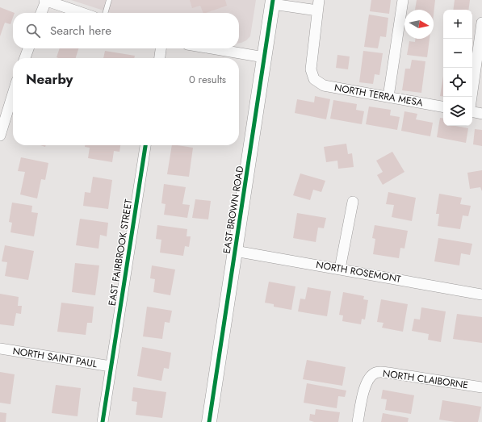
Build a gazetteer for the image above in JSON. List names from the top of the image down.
{
  "streets": {
    "main road": ["EAST BROWN ROAD"],
    "street": [
      "NORTH TERRA MESA",
      "EAST FAIRBROOK STREET",
      "NORTH ROSEMONT",
      "NORTH SAINT PAUL",
      "NORTH CLAIBORNE"
    ]
  },
  "crossings": [
    ["EAST BROWN ROAD", "NORTH ROSEMONT"],
    ["EAST FAIRBROOK STREET", "NORTH SAINT PAUL"]
  ],
  "north": "right",
  "page": {
    "map_buttons": ["+", "−"],
    "search": "Search here",
    "heading": ["Nearby", "0 results"]
  }
}
